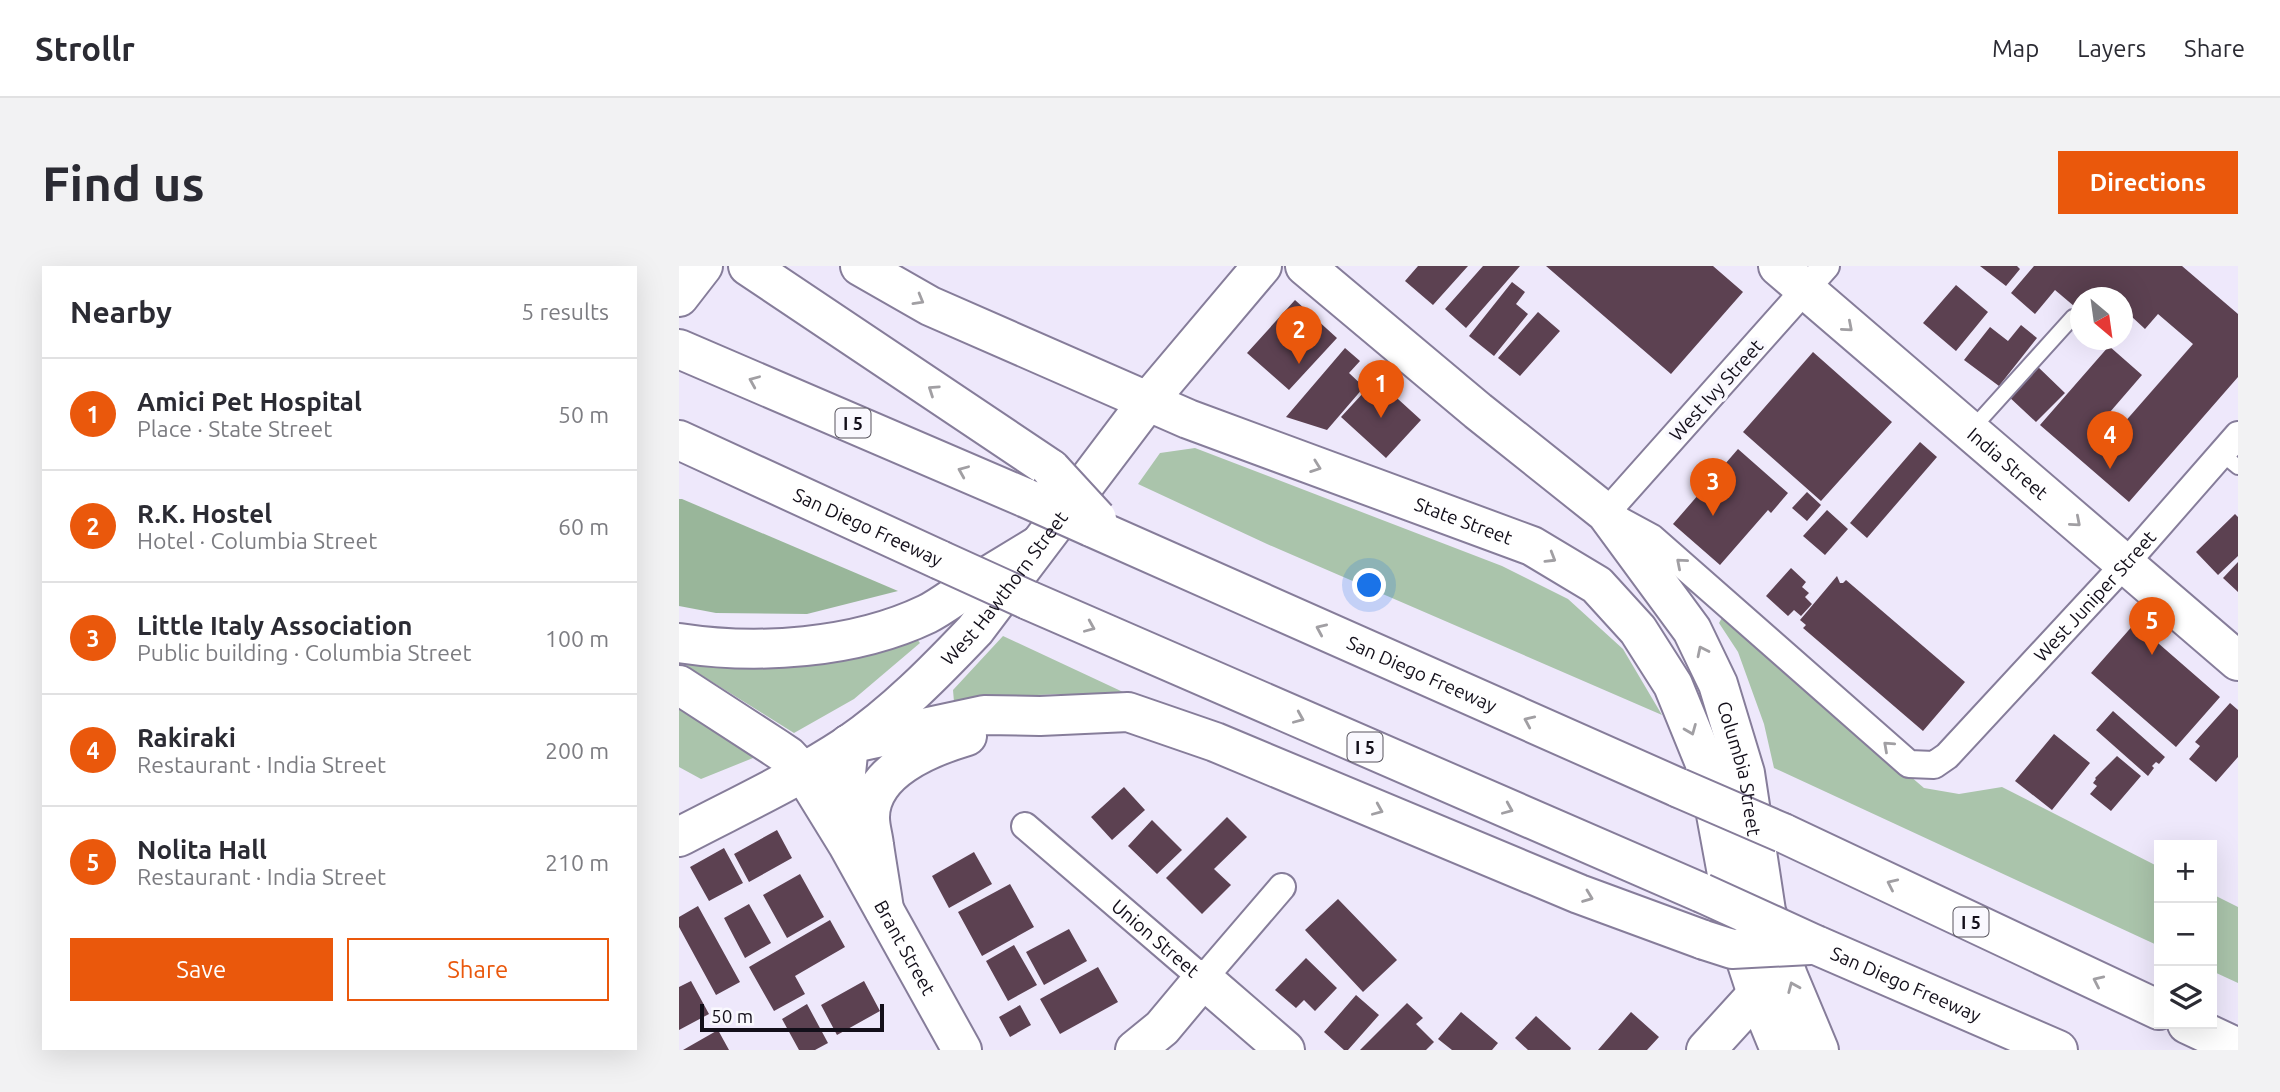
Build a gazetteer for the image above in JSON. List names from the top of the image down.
{
  "streets": {
    "main road": [
      "I 5",
      "India Street",
      "State Street",
      "San Diego Freeway",
      "West Hawthorn Street",
      "Columbia Street",
      "Union Street",
      "Brant Street"
    ],
    "street": ["West Ivy Street", "West Juniper Street"]
  },
  "crossings": [
    ["West Ivy Street", "India Street"],
    ["West Ivy Street", "Columbia Street"],
    ["India Street", "West Juniper Street"],
    ["State Street", "West Hawthorn Street"],
    ["West Hawthorn Street", "Brant Street"],
    ["West Juniper Street", "Columbia Street"]
  ],
  "one_way": ["India Street", "Columbia Street"],
  "scale_bar": "50 m",
  "north": "bottom right",
  "page": {
    "header": "Strollr",
    "nav": ["Map", "Layers", "Share"],
    "buttons": [
      "Directions",
      ["Save", "Share"]
    ],
    "title": "Find us",
    "heading": ["Nearby", "5 results"],
    "pins": [
      "2",
      "1",
      "4",
      "3",
      "5"
    ],
    "list": [
      {
        "mark": "1",
        "name": "Amici Pet Hospital",
        "note": "Place · State Street",
        "value": "50 m"
      },
      {
        "mark": "2",
        "name": "R.K. Hostel",
        "note": "Hotel · Columbia Street",
        "value": "60 m"
      },
      {
        "mark": "3",
        "name": "Little Italy Association",
        "note": "Public building · Columbia Street",
        "value": "100 m"
      },
      {
        "mark": "4",
        "name": "Rakiraki",
        "note": "Restaurant · India Street",
        "value": "200 m"
      },
      {
        "mark": "5",
        "name": "Nolita Hall",
        "note": "Restaurant · India Street",
        "value": "210 m"
      }
    ],
    "map_buttons": ["+", "−"],
    "scale": "50 m"
  }
}
